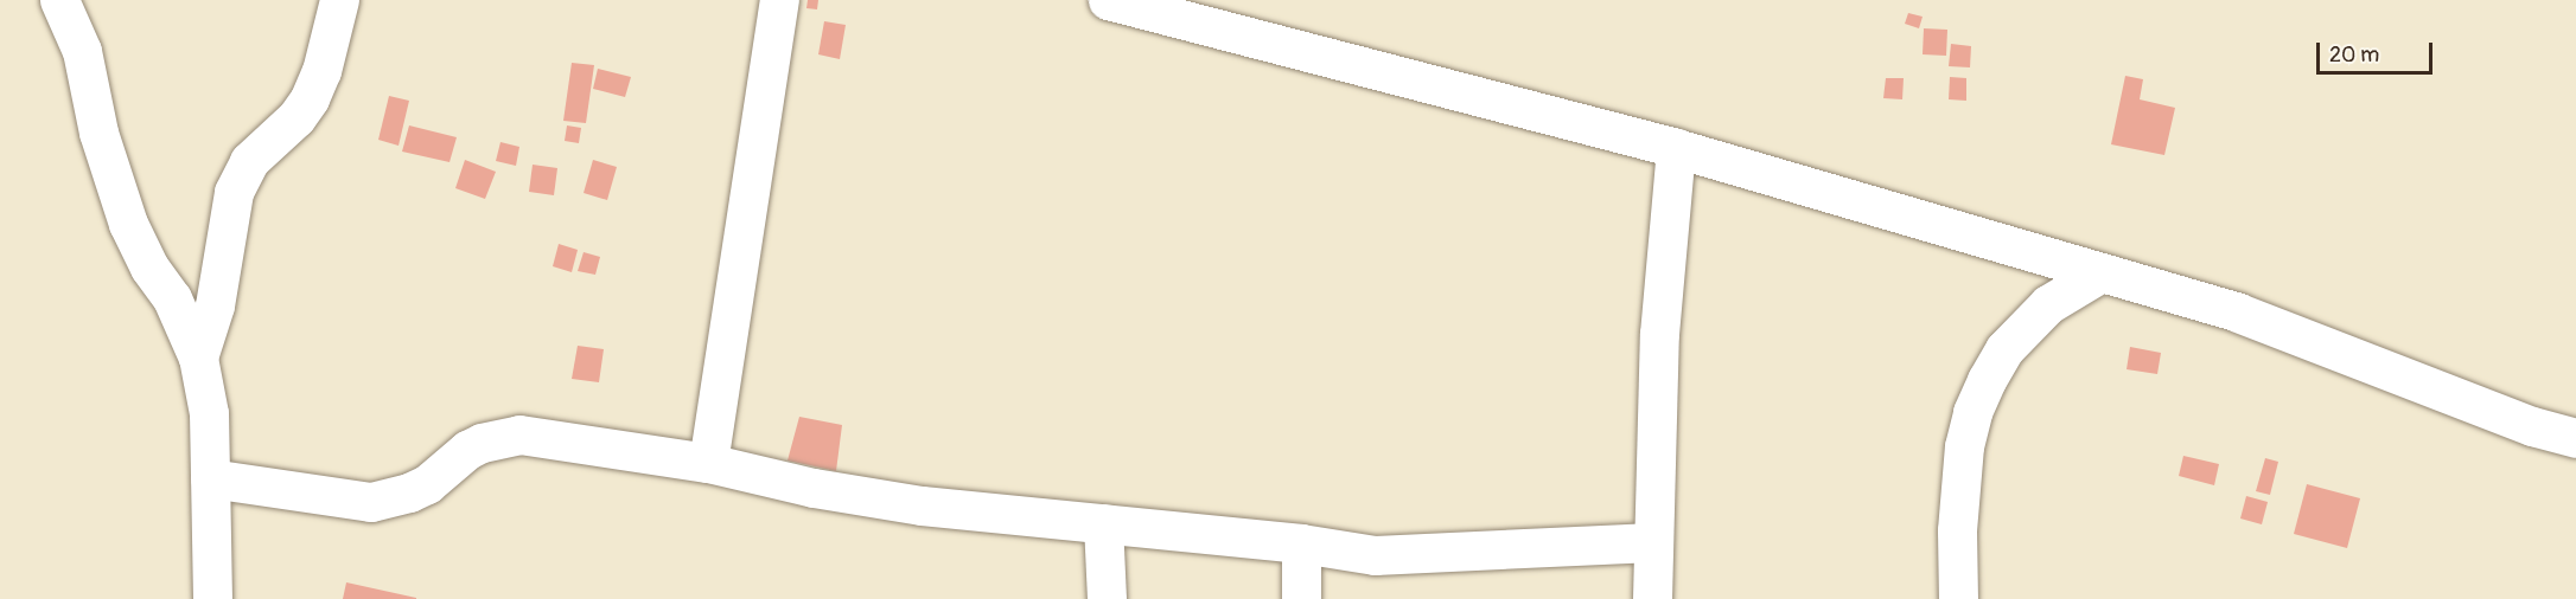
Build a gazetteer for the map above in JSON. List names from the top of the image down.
{
  "scale_bar": "20 m"
}
